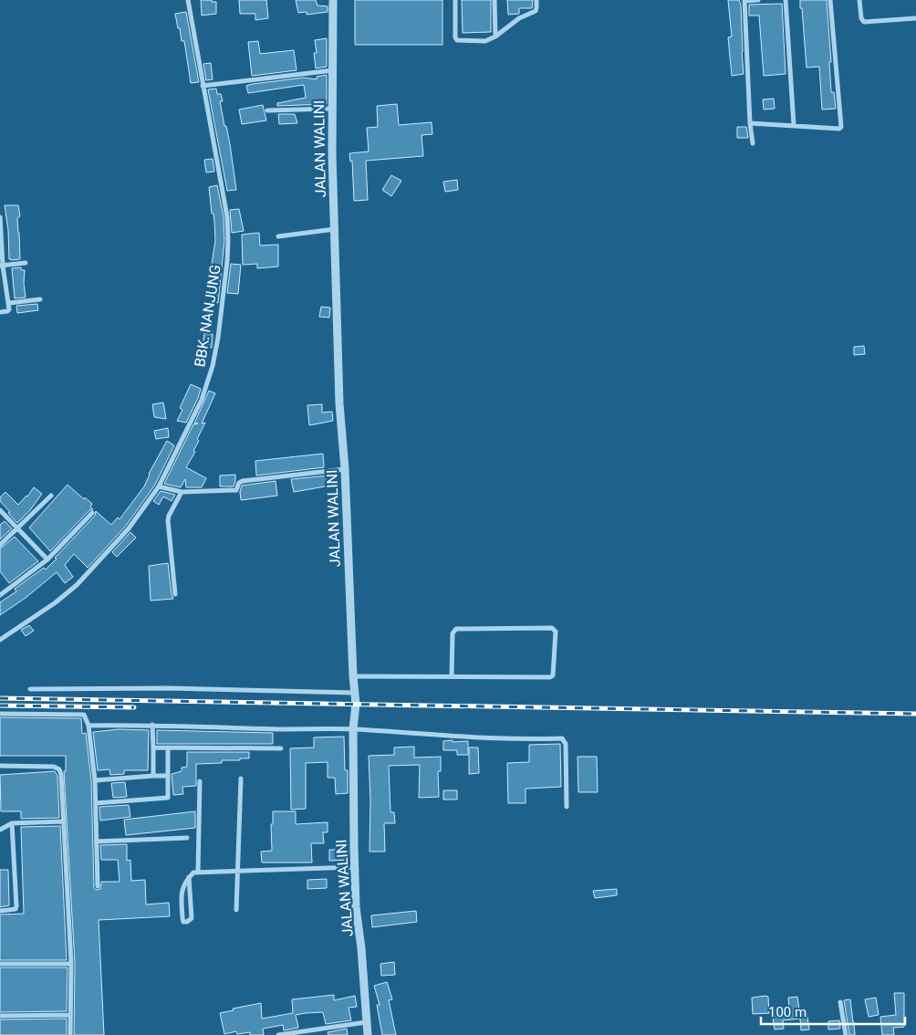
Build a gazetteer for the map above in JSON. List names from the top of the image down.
{
  "streets": {
    "street": ["JALAN WALINI", "BBK. NANJUNG"]
  },
  "scale_bar": "100 m"
}
